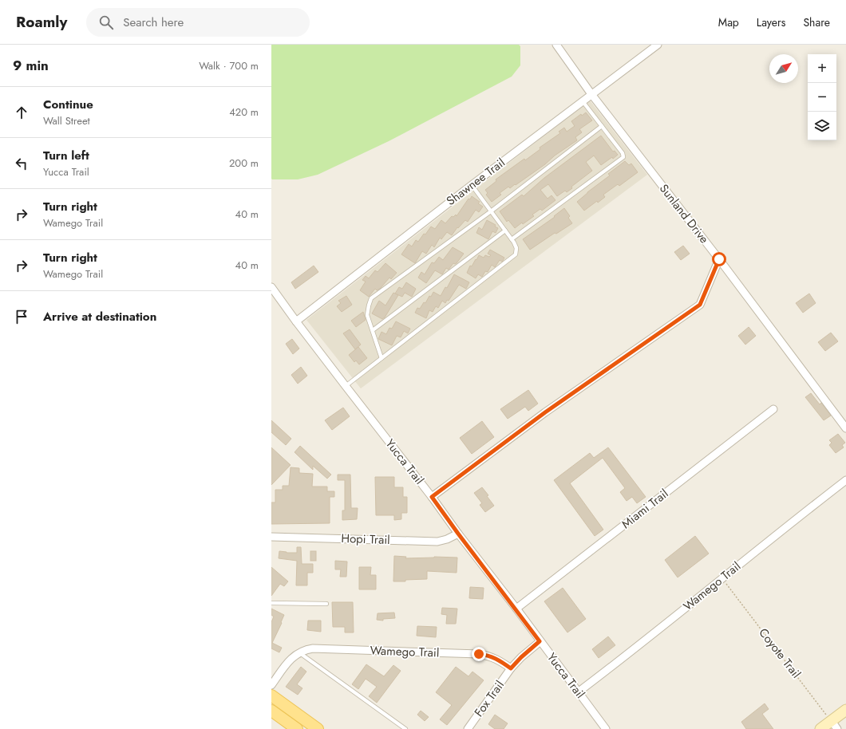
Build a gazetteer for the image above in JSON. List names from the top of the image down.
{
  "streets": {
    "street": [
      "Shawnee Trail",
      "Sunland Drive",
      "Yucca Trail",
      "Miami Trail",
      "Hopi Trail",
      "Wamego Trail",
      "Fox Trail"
    ],
    "path": ["Coyote Trail"]
  },
  "crossings": [
    ["Shawnee Trail", "Sunland Drive"],
    ["Shawnee Trail", "Yucca Trail"],
    ["Yucca Trail", "Miami Trail"],
    ["Yucca Trail", "Hopi Trail"],
    ["Yucca Trail", "Wamego Trail"],
    ["Wamego Trail", "Coyote Trail"],
    ["Wamego Trail", "Fox Trail"]
  ],
  "north": "top right",
  "page": {
    "header": "Roamly",
    "search": "Search here",
    "nav": ["Map", "Layers", "Share"],
    "heading": ["9 min", "Walk · 700 m"],
    "map_buttons": ["+", "−"],
    "list": [
      ["Continue", "Wall Street", "420 m"],
      ["Turn left", "Yucca Trail", "200 m"],
      ["Turn right", "Wamego Trail", "40 m"],
      ["Turn right", "Wamego Trail", "40 m"],
      "Arrive at destination"
    ]
  }
}
